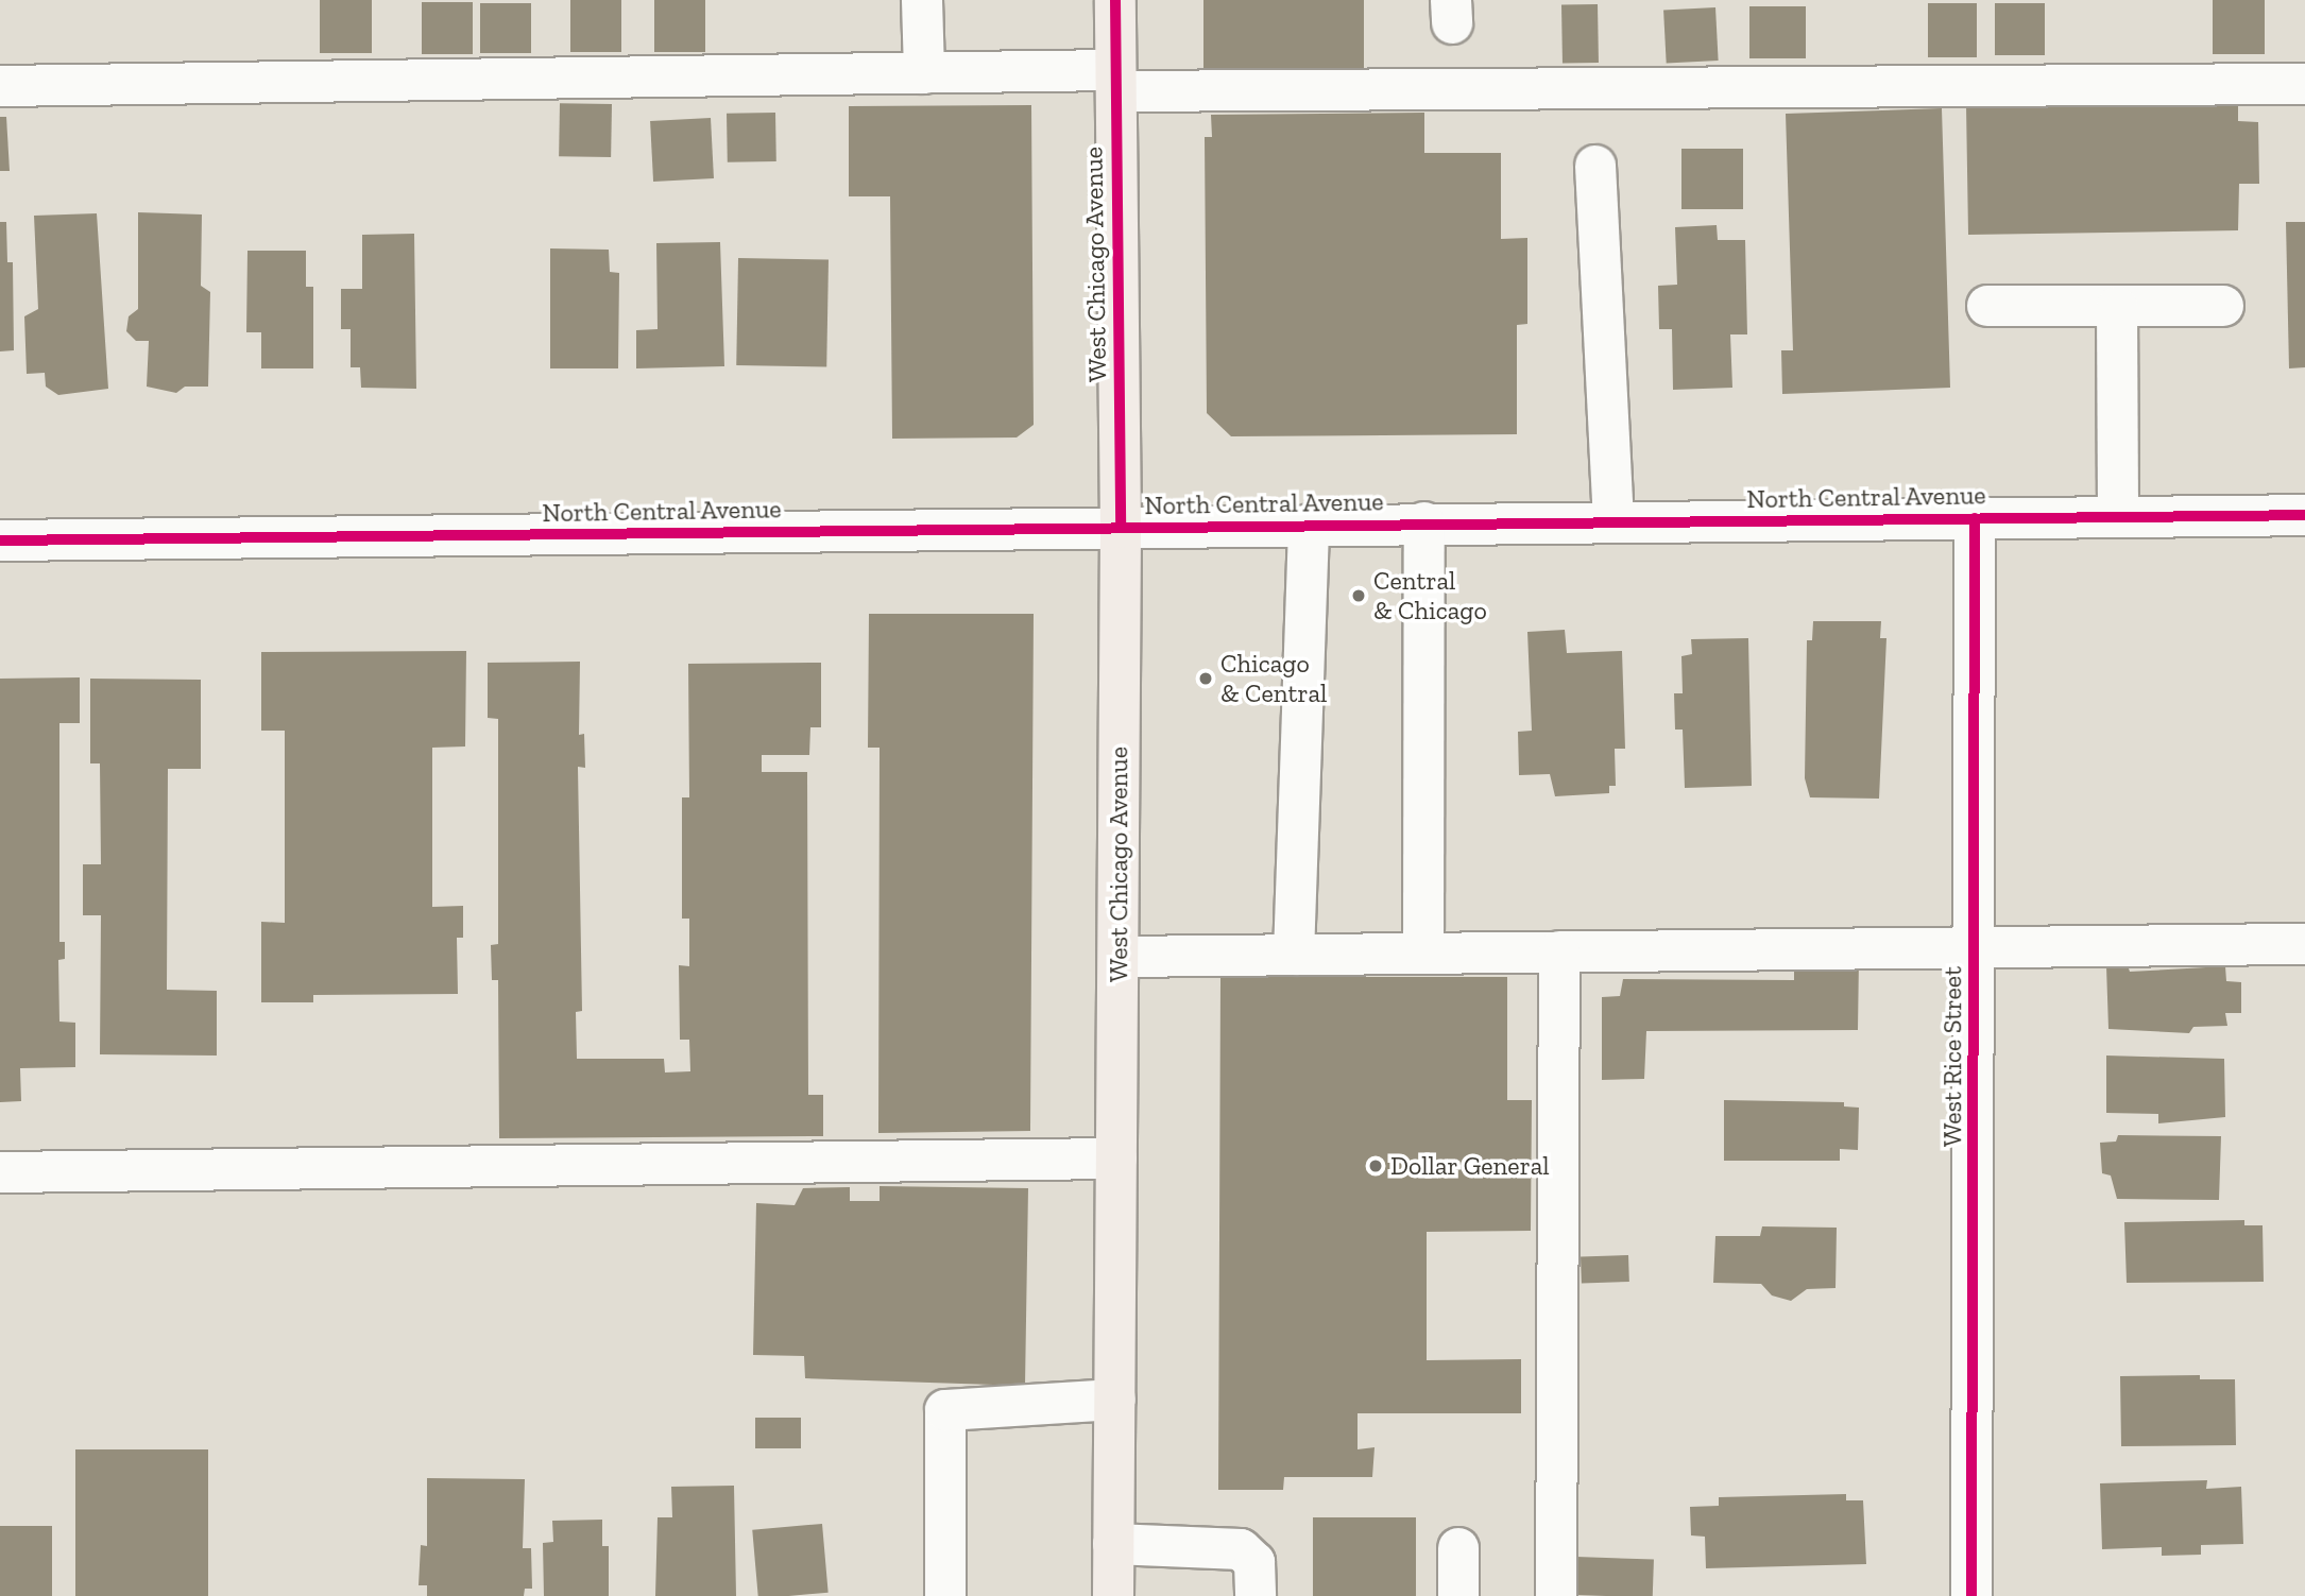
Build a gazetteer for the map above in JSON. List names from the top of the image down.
{
  "streets": {
    "main road": ["West Chicago Avenue"],
    "street": ["North Central Avenue", "West Rice Street"]
  },
  "crossings": [
    ["West Chicago Avenue", "North Central Avenue"],
    ["North Central Avenue", "West Rice Street"]
  ],
  "places": ["Central & Chicago", "Chicago & Central", "Dollar General"]
}
